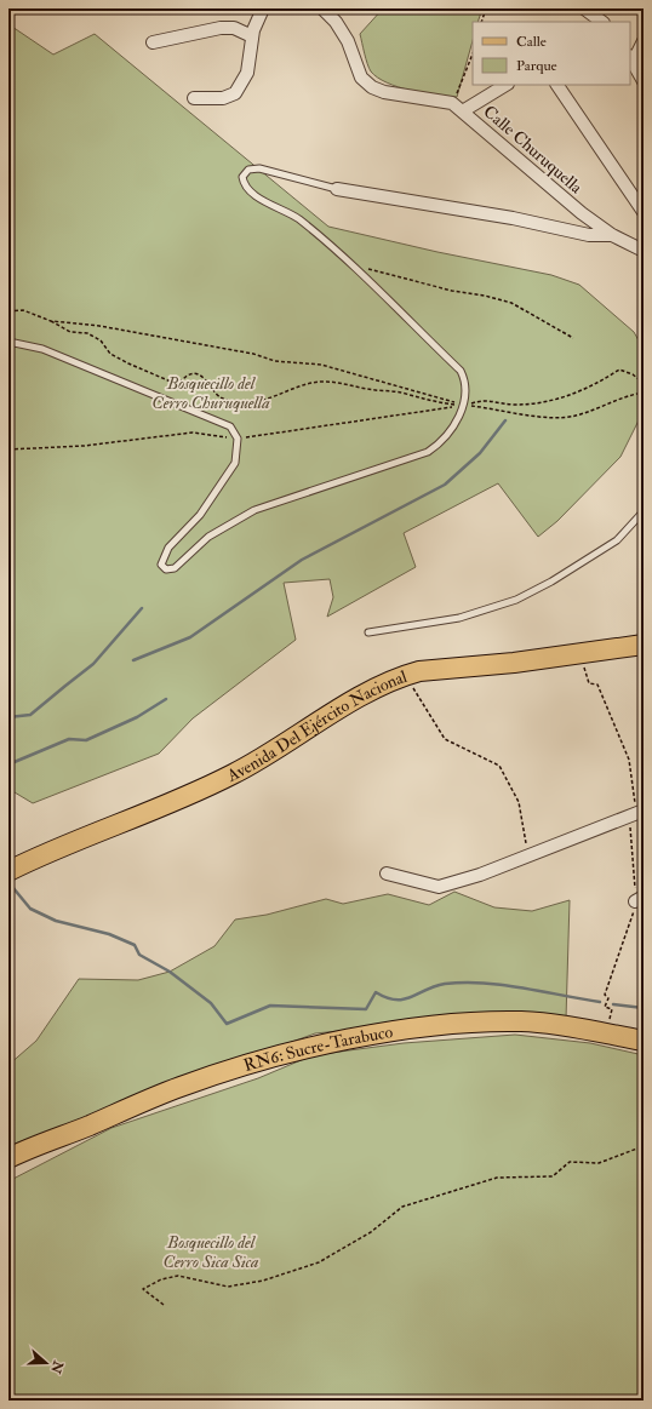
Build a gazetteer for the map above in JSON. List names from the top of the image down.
{
  "streets": {
    "main road": ["Avenida Del Ejército Nacional", "RN6: Sucre-Tarabuco"],
    "street": ["Calle Churuquella"]
  },
  "parks": ["Bosquecillo del Cerro Churuquella", "Bosquecillo del Cerro Sica Sica"],
  "legend": ["Calle", "Parque"],
  "north": "right"
}
